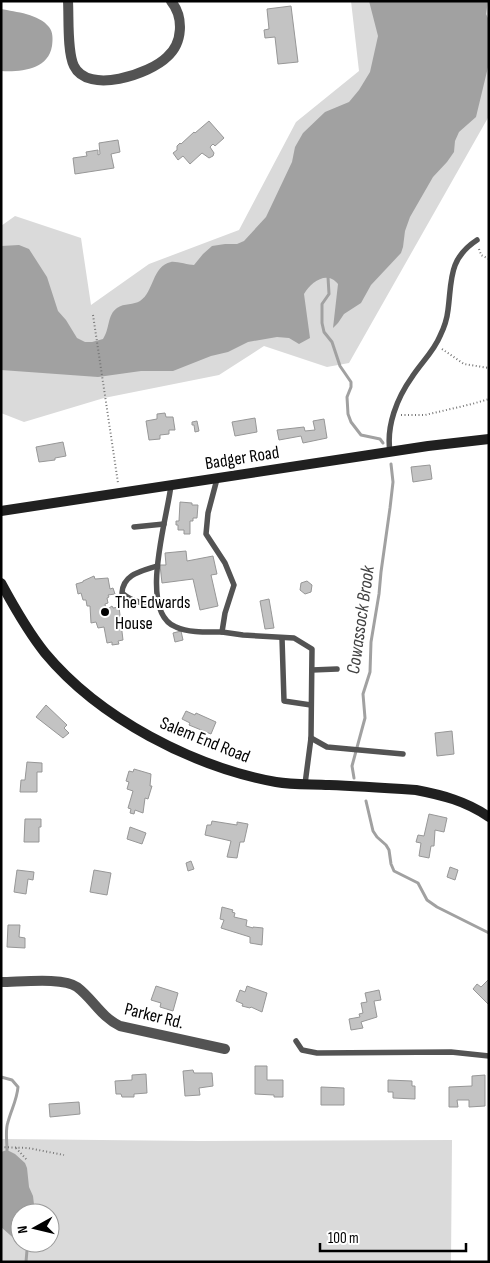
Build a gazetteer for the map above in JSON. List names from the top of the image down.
{
  "streets": {
    "street": ["Badger Road", "Salem End Road", "Parker Rd."]
  },
  "water": ["Cowassock Brook"],
  "places": ["The Edwards House"],
  "scale_bar": "100 m",
  "north": "left"
}
